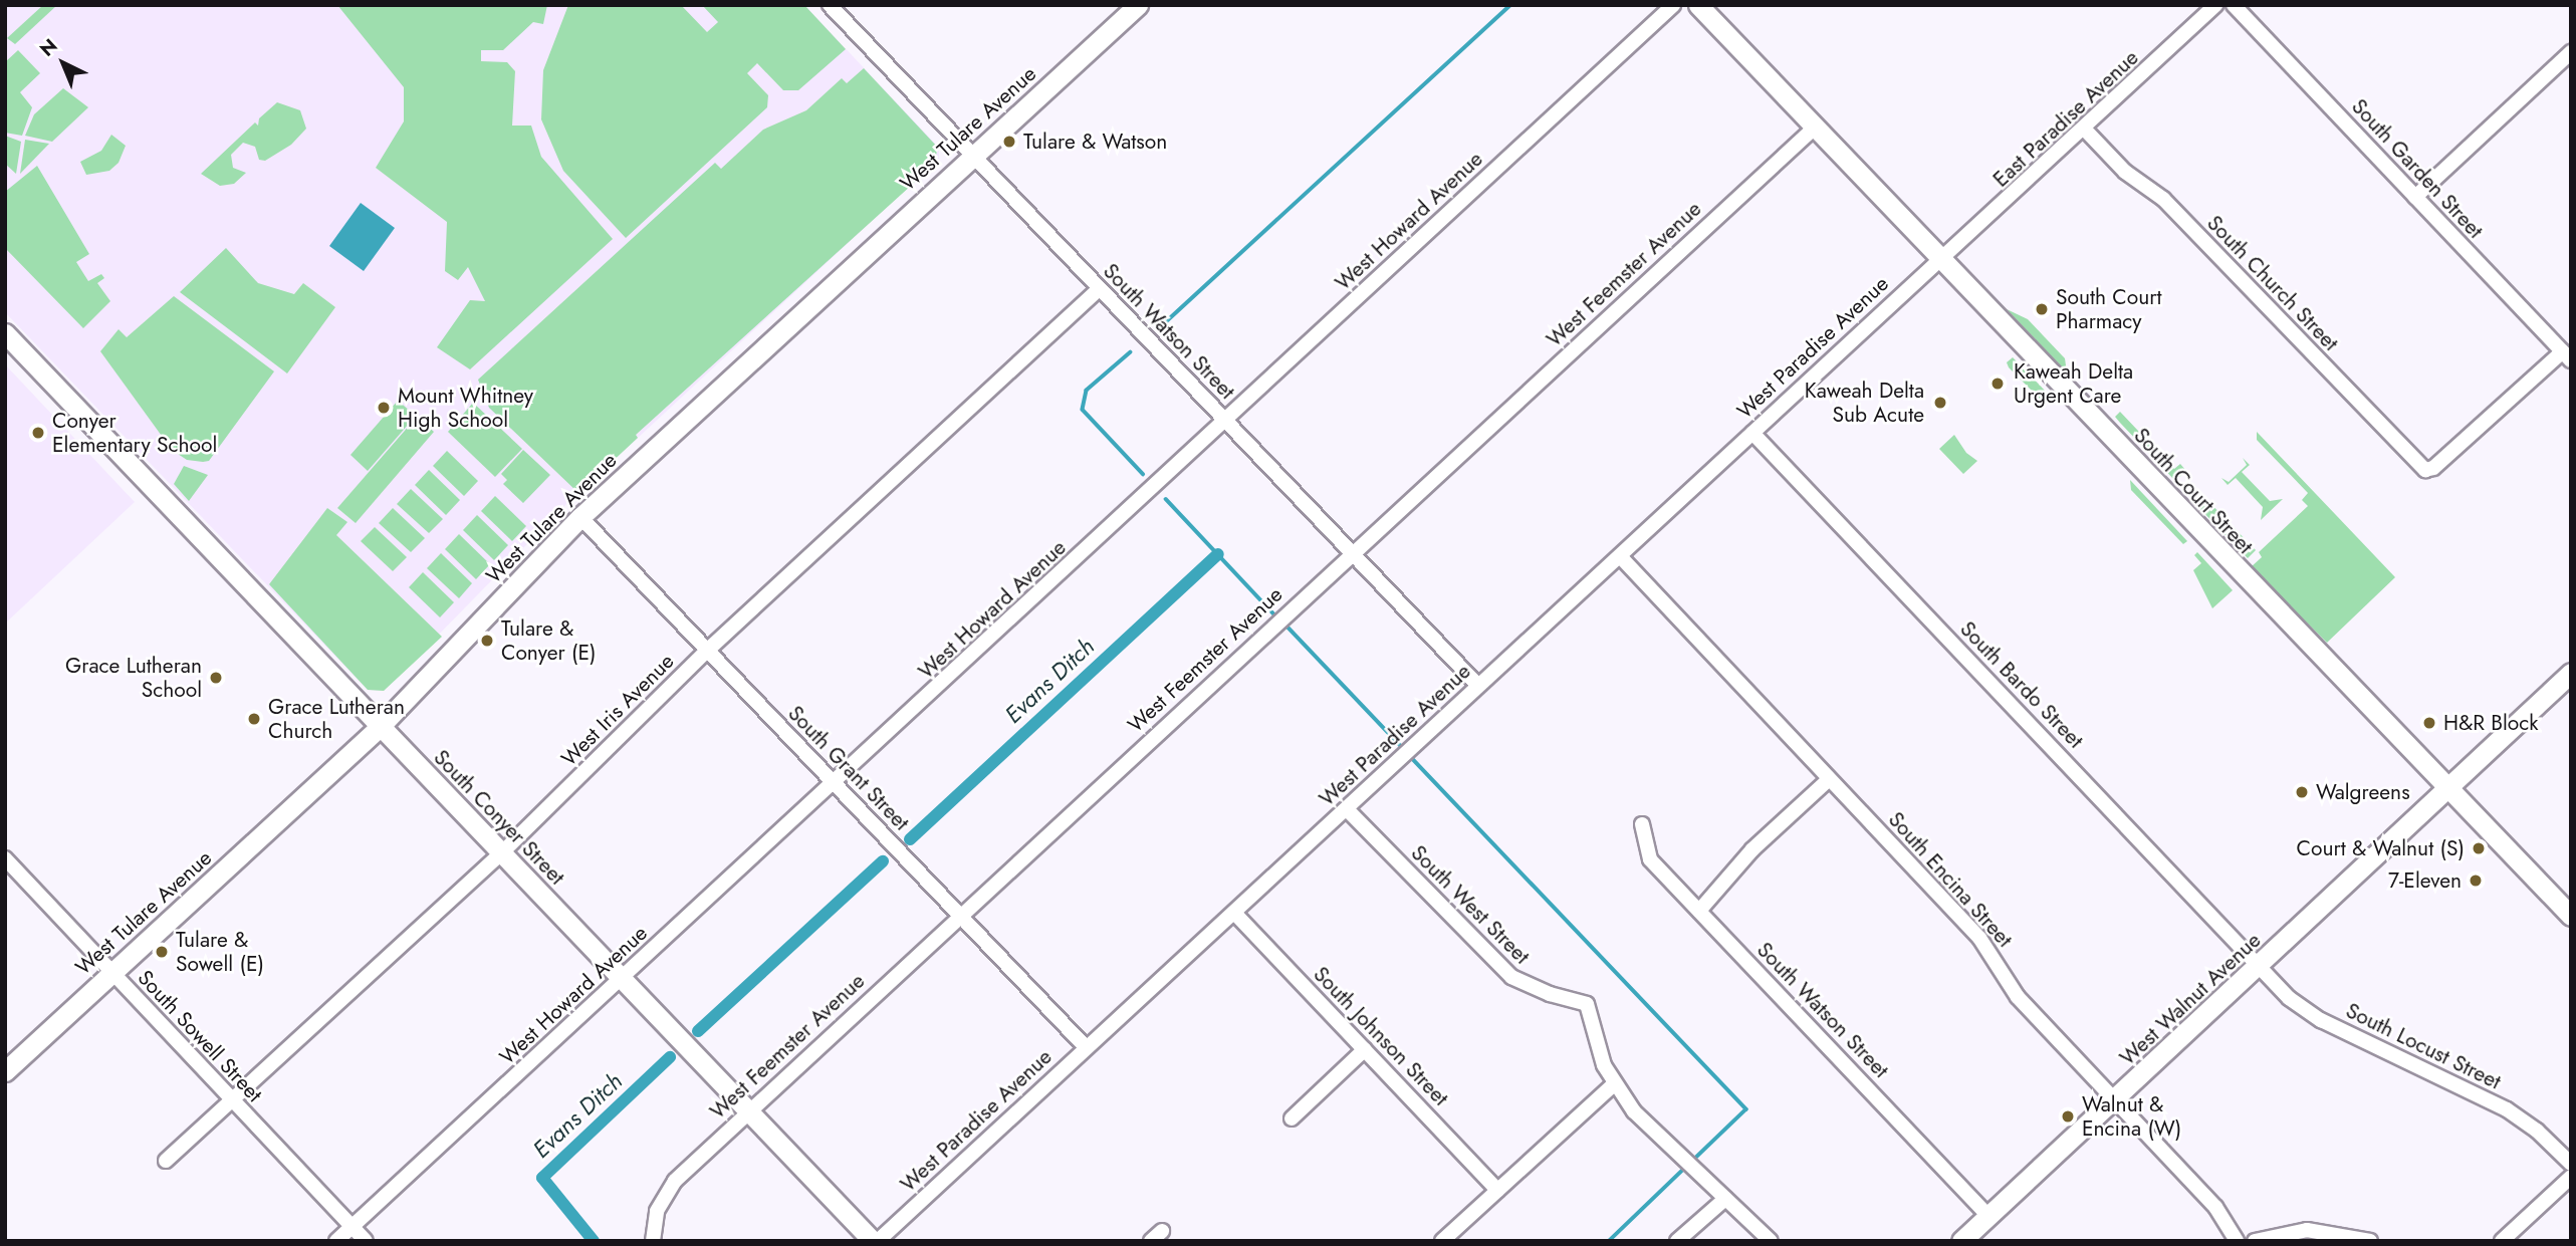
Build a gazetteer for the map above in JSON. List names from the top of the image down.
{
  "streets": {
    "street": [
      "East Paradise Avenue",
      "West Tulare Avenue",
      "South Garden Street",
      "West Howard Avenue",
      "West Feemster Avenue",
      "South Church Street",
      "South Watson Street",
      "West Paradise Avenue",
      "South Court Street",
      "South Bardo Street",
      "West Iris Avenue",
      "South Grant Street",
      "South Conyer Street",
      "South Encina Street",
      "South West Street",
      "West Walnut Avenue",
      "South Sowell Street",
      "South Johnson Street",
      "South Locust Street"
    ]
  },
  "crossings": [
    ["East Paradise Avenue", "South Church Street"],
    ["East Paradise Avenue", "West Paradise Avenue"],
    ["East Paradise Avenue", "South Court Street"],
    ["West Tulare Avenue", "South Watson Street"],
    ["West Tulare Avenue", "South Grant Street"],
    ["West Tulare Avenue", "South Conyer Street"],
    ["West Tulare Avenue", "South Sowell Street"],
    ["South Garden Street", "South Church Street"],
    ["West Howard Avenue", "South Watson Street"],
    ["West Howard Avenue", "South Grant Street"],
    ["West Howard Avenue", "South Conyer Street"],
    ["West Howard Avenue", "South Sowell Street"],
    ["West Feemster Avenue", "South Watson Street"],
    ["West Feemster Avenue", "South Court Street"],
    ["West Feemster Avenue", "South Grant Street"],
    ["West Feemster Avenue", "South Conyer Street"],
    ["South Watson Street", "West Paradise Avenue"],
    ["South Watson Street", "West Iris Avenue"],
    ["South Watson Street", "West Walnut Avenue"],
    ["West Paradise Avenue", "South Court Street"],
    ["West Paradise Avenue", "South Bardo Street"],
    ["West Paradise Avenue", "South Grant Street"],
    ["West Paradise Avenue", "South Conyer Street"],
    ["West Paradise Avenue", "South Encina Street"],
    ["West Paradise Avenue", "South West Street"],
    ["West Paradise Avenue", "South Johnson Street"],
    ["South Court Street", "West Walnut Avenue"],
    ["South Bardo Street", "West Walnut Avenue"],
    ["South Bardo Street", "South Locust Street"],
    ["West Iris Avenue", "South Grant Street"],
    ["West Iris Avenue", "South Conyer Street"],
    ["West Iris Avenue", "South Sowell Street"],
    ["South Encina Street", "West Walnut Avenue"],
    ["West Walnut Avenue", "South Locust Street"]
  ],
  "water": ["Evans Ditch"],
  "places": [
    "Tulare & Watson",
    "South Court Pharmacy",
    "Kaweah Delta Urgent Care",
    "Kaweah Delta Sub Acute",
    "Mount Whitney High School",
    "Conyer Elementary School",
    "Tulare & Conyer (E)",
    "Grace Lutheran School",
    "Grace Lutheran Church",
    "H&R Block",
    "Walgreens",
    "Court & Walnut (S)",
    "7-Eleven",
    "Tulare & Sowell (E)",
    "Walnut & Encina (W)"
  ],
  "north": "top left"
}
